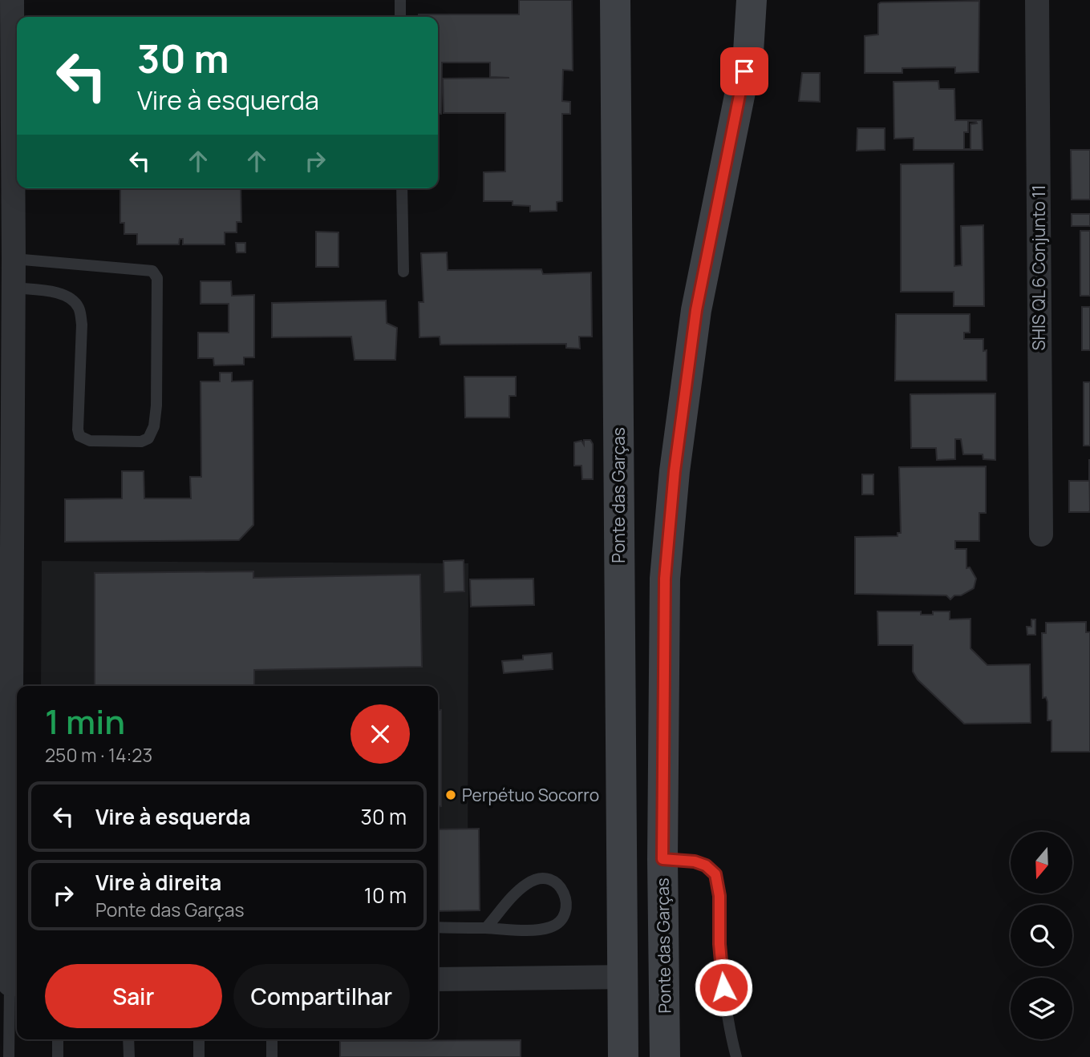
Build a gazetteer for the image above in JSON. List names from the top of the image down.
{
  "streets": {
    "main road": ["Ponte das Garças"],
    "street": ["SHIS QL 6 Conjunto 11"]
  },
  "places": ["Perpétuo Socorro"],
  "north": "bottom",
  "page": {
    "turn": ["30 m", "Vire à esquerda"],
    "heading": ["1 min", "250 m · 14:23"],
    "list": [
      {
        "name": "Vire à esquerda",
        "value": "30 m"
      },
      {
        "name": "Vire à direita",
        "note": "Ponte das Garças",
        "value": "10 m"
      }
    ],
    "buttons": ["Sair", "Compartilhar"]
  }
}
